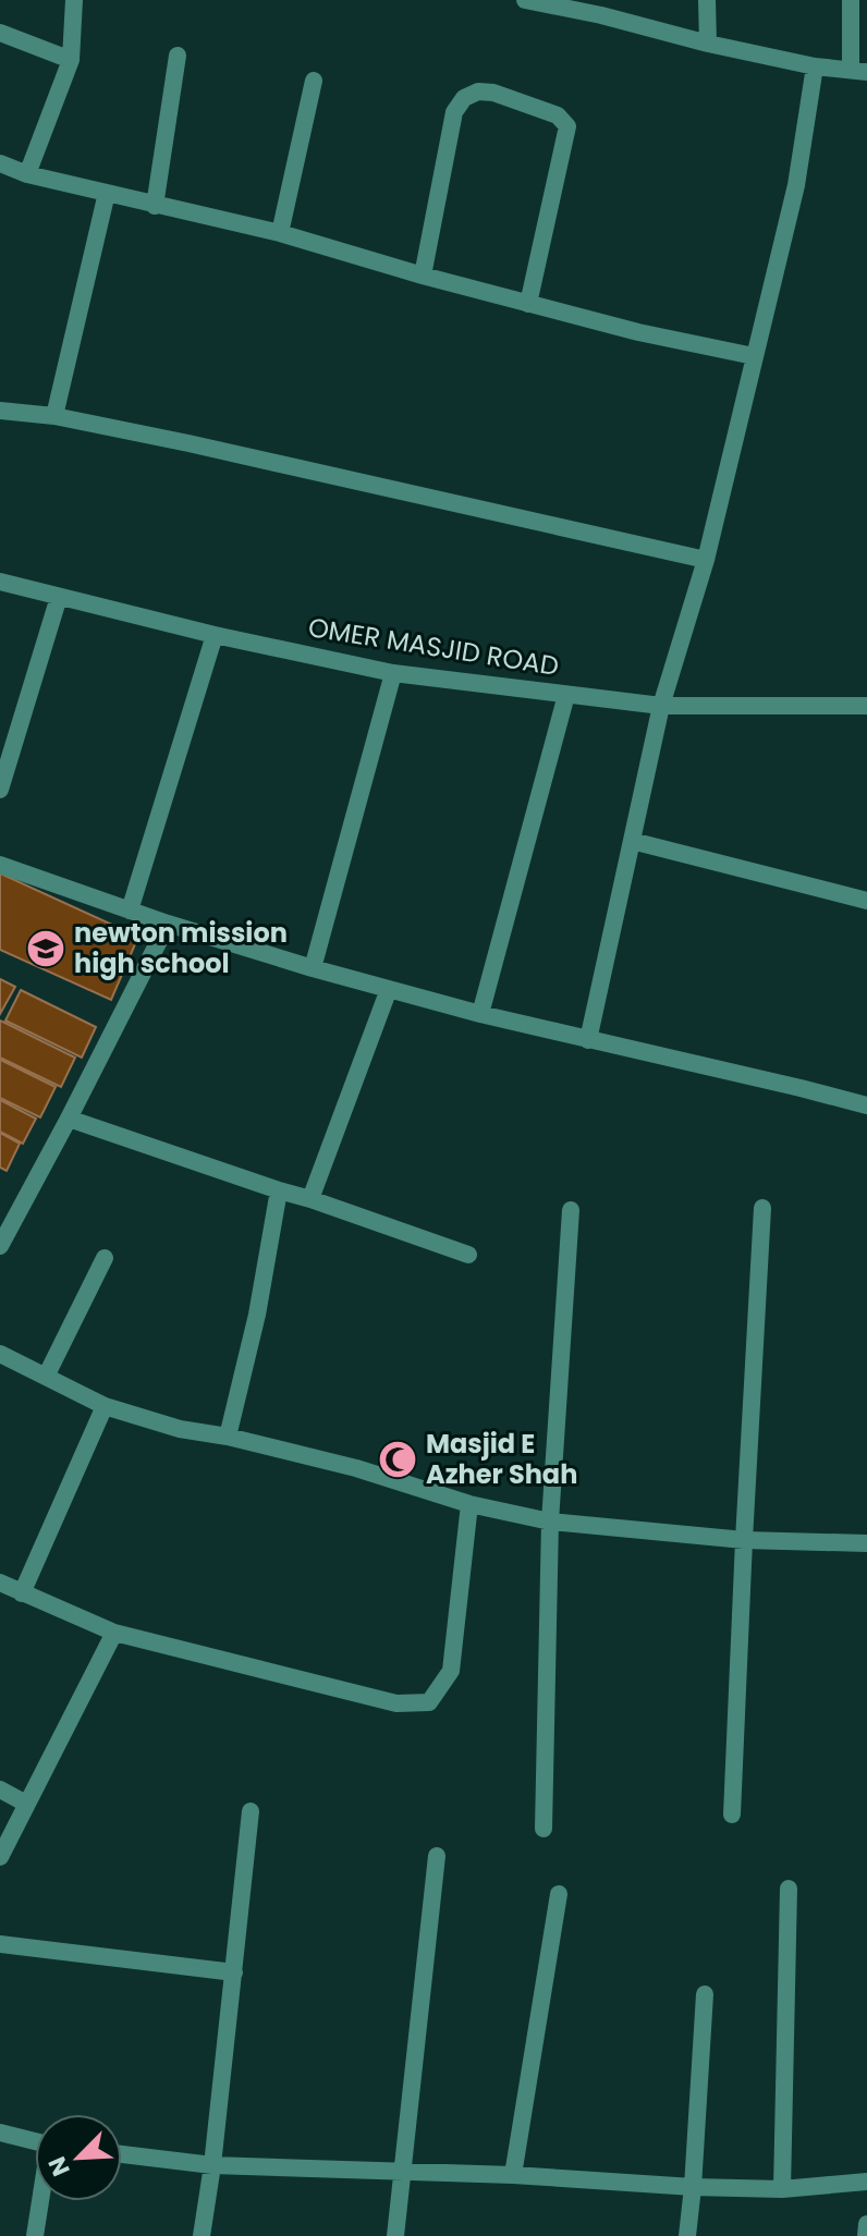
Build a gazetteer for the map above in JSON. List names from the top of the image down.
{
  "streets": {
    "street": ["OMER MASJID ROAD"]
  },
  "places": {
    "school or university": ["newton mission high school"],
    "mosque": ["Masjid E Azher Shah"]
  },
  "north": "bottom left"
}
